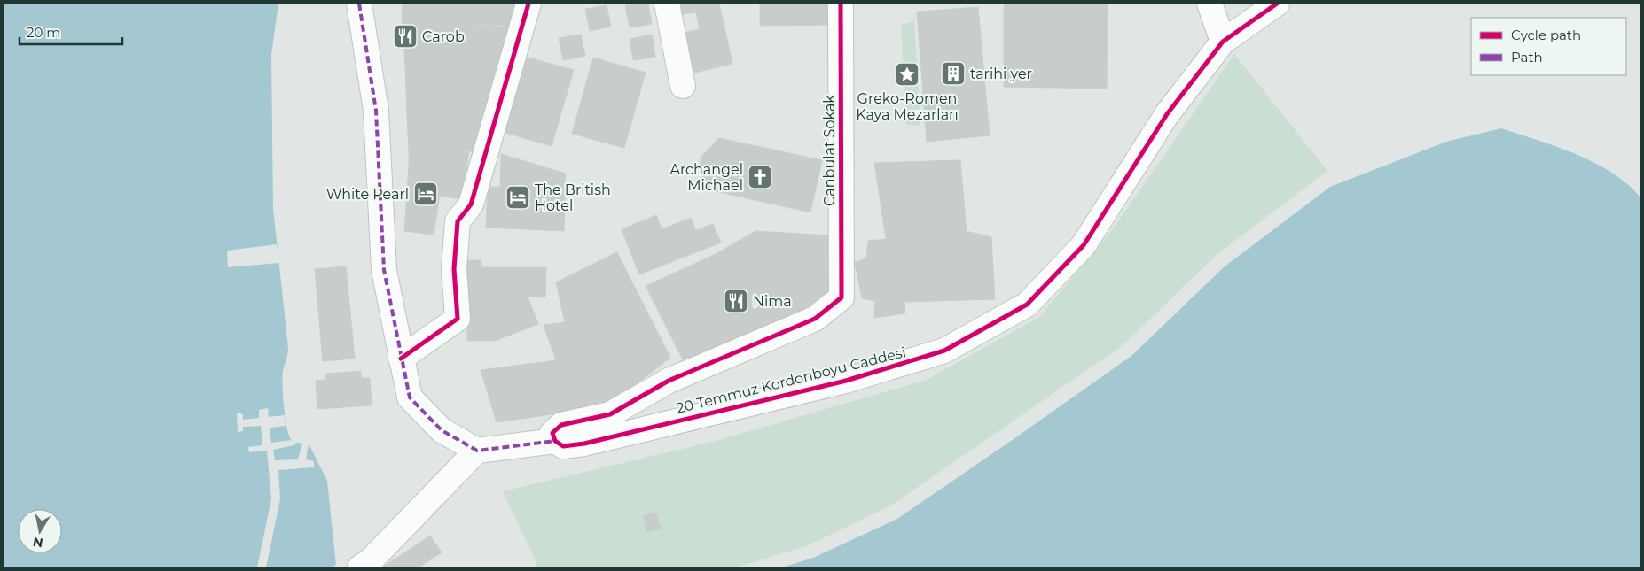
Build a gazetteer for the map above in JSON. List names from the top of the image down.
{
  "streets": {
    "street": ["Canbulat Sokak", "20 Temmuz Kordonboyu Caddesi"]
  },
  "crossings": [
    ["Canbulat Sokak", "20 Temmuz Kordonboyu Caddesi"]
  ],
  "places": {
    "restaurant": ["Carob", "Nima"],
    "building": ["tarihi yer"],
    "place": ["Greko-Romen Kaya Mezarları"],
    "church": ["Archangel Michael"],
    "hotel": ["White Pearl", "The British Hotel"]
  },
  "legend": ["Cycle path", "Path"],
  "scale_bar": "20 m",
  "north": "bottom"
}
